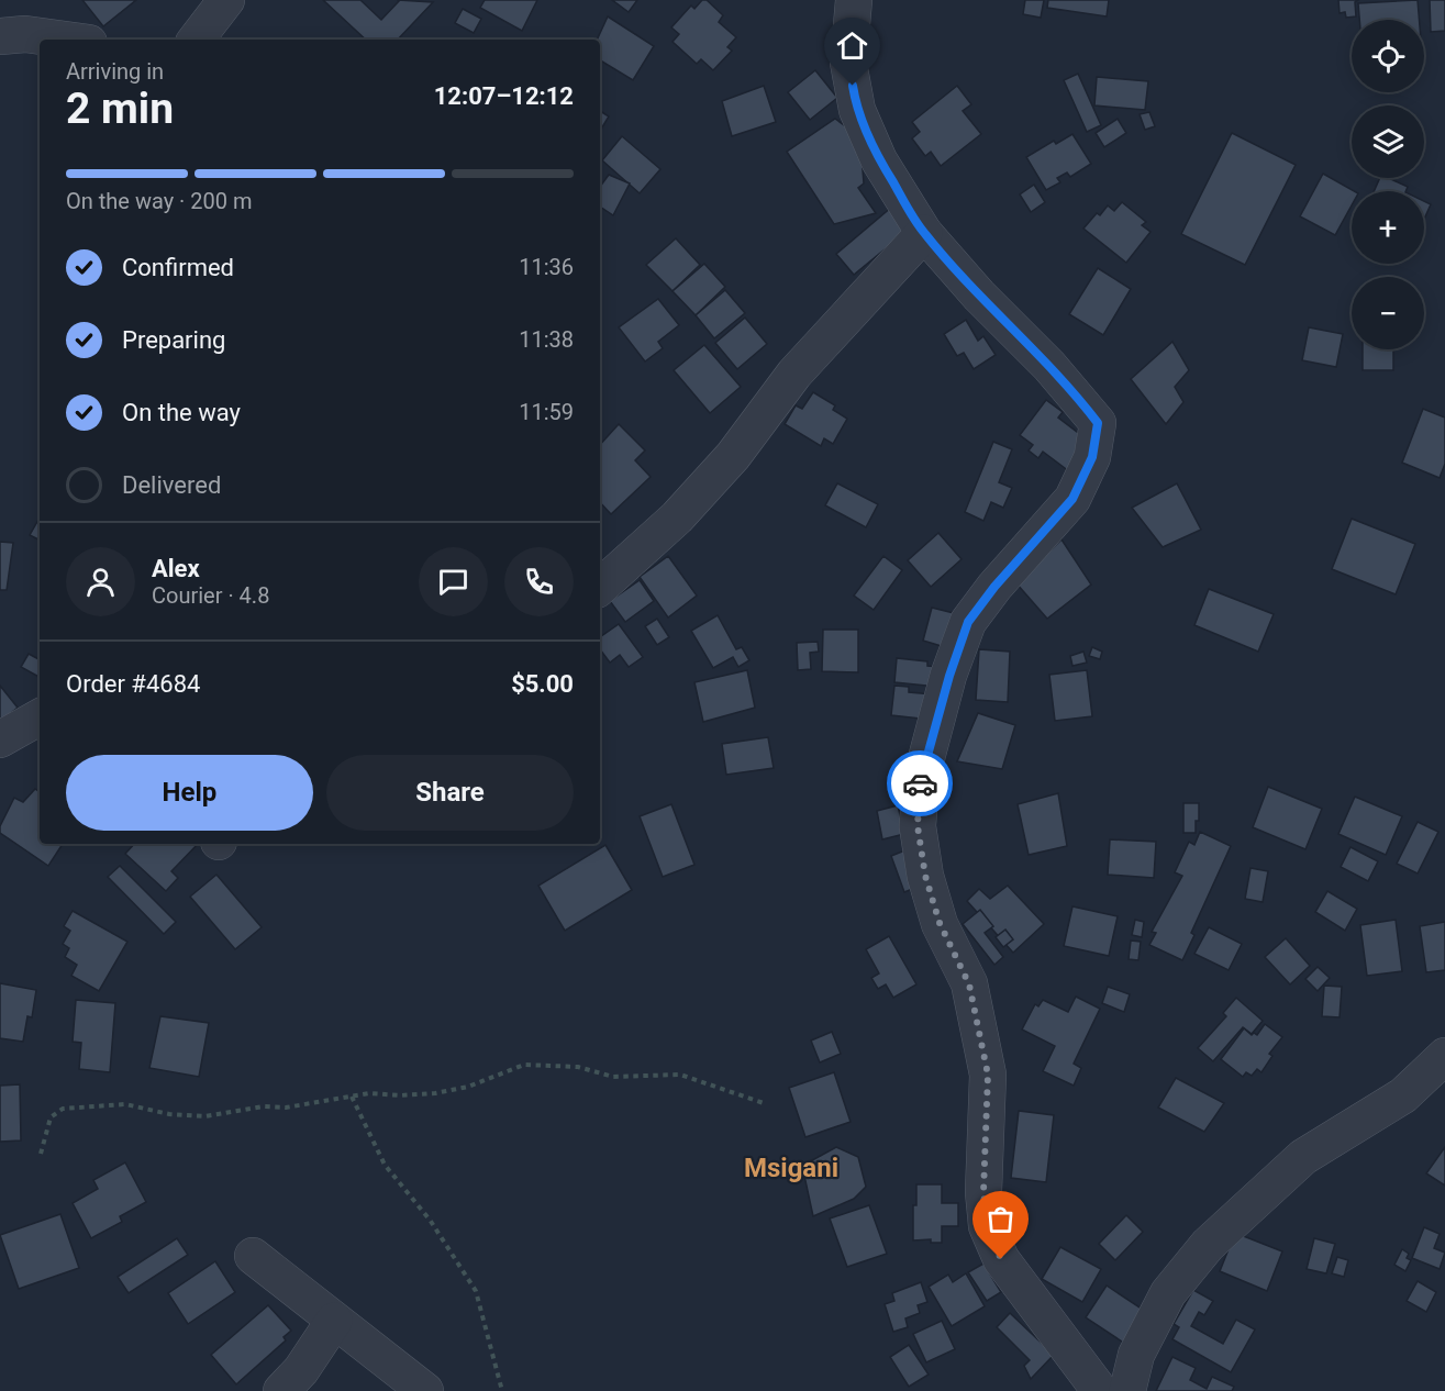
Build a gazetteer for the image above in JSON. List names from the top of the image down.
{
  "districts": ["Msigani"],
  "page": {
    "map_buttons": ["+", "−"],
    "heading": ["2 min", "Arriving in", "12:07–12:12"],
    "panel": [
      "Alex",
      "Courier · 4.8",
      "Order #4684",
      "$5.00"
    ],
    "bar": "On the way · 200 m",
    "list": [
      ["Confirmed", "11:36"],
      ["Preparing", "11:38"],
      ["On the way", "11:59"],
      "Delivered"
    ],
    "buttons": ["Help", "Share"]
  }
}
